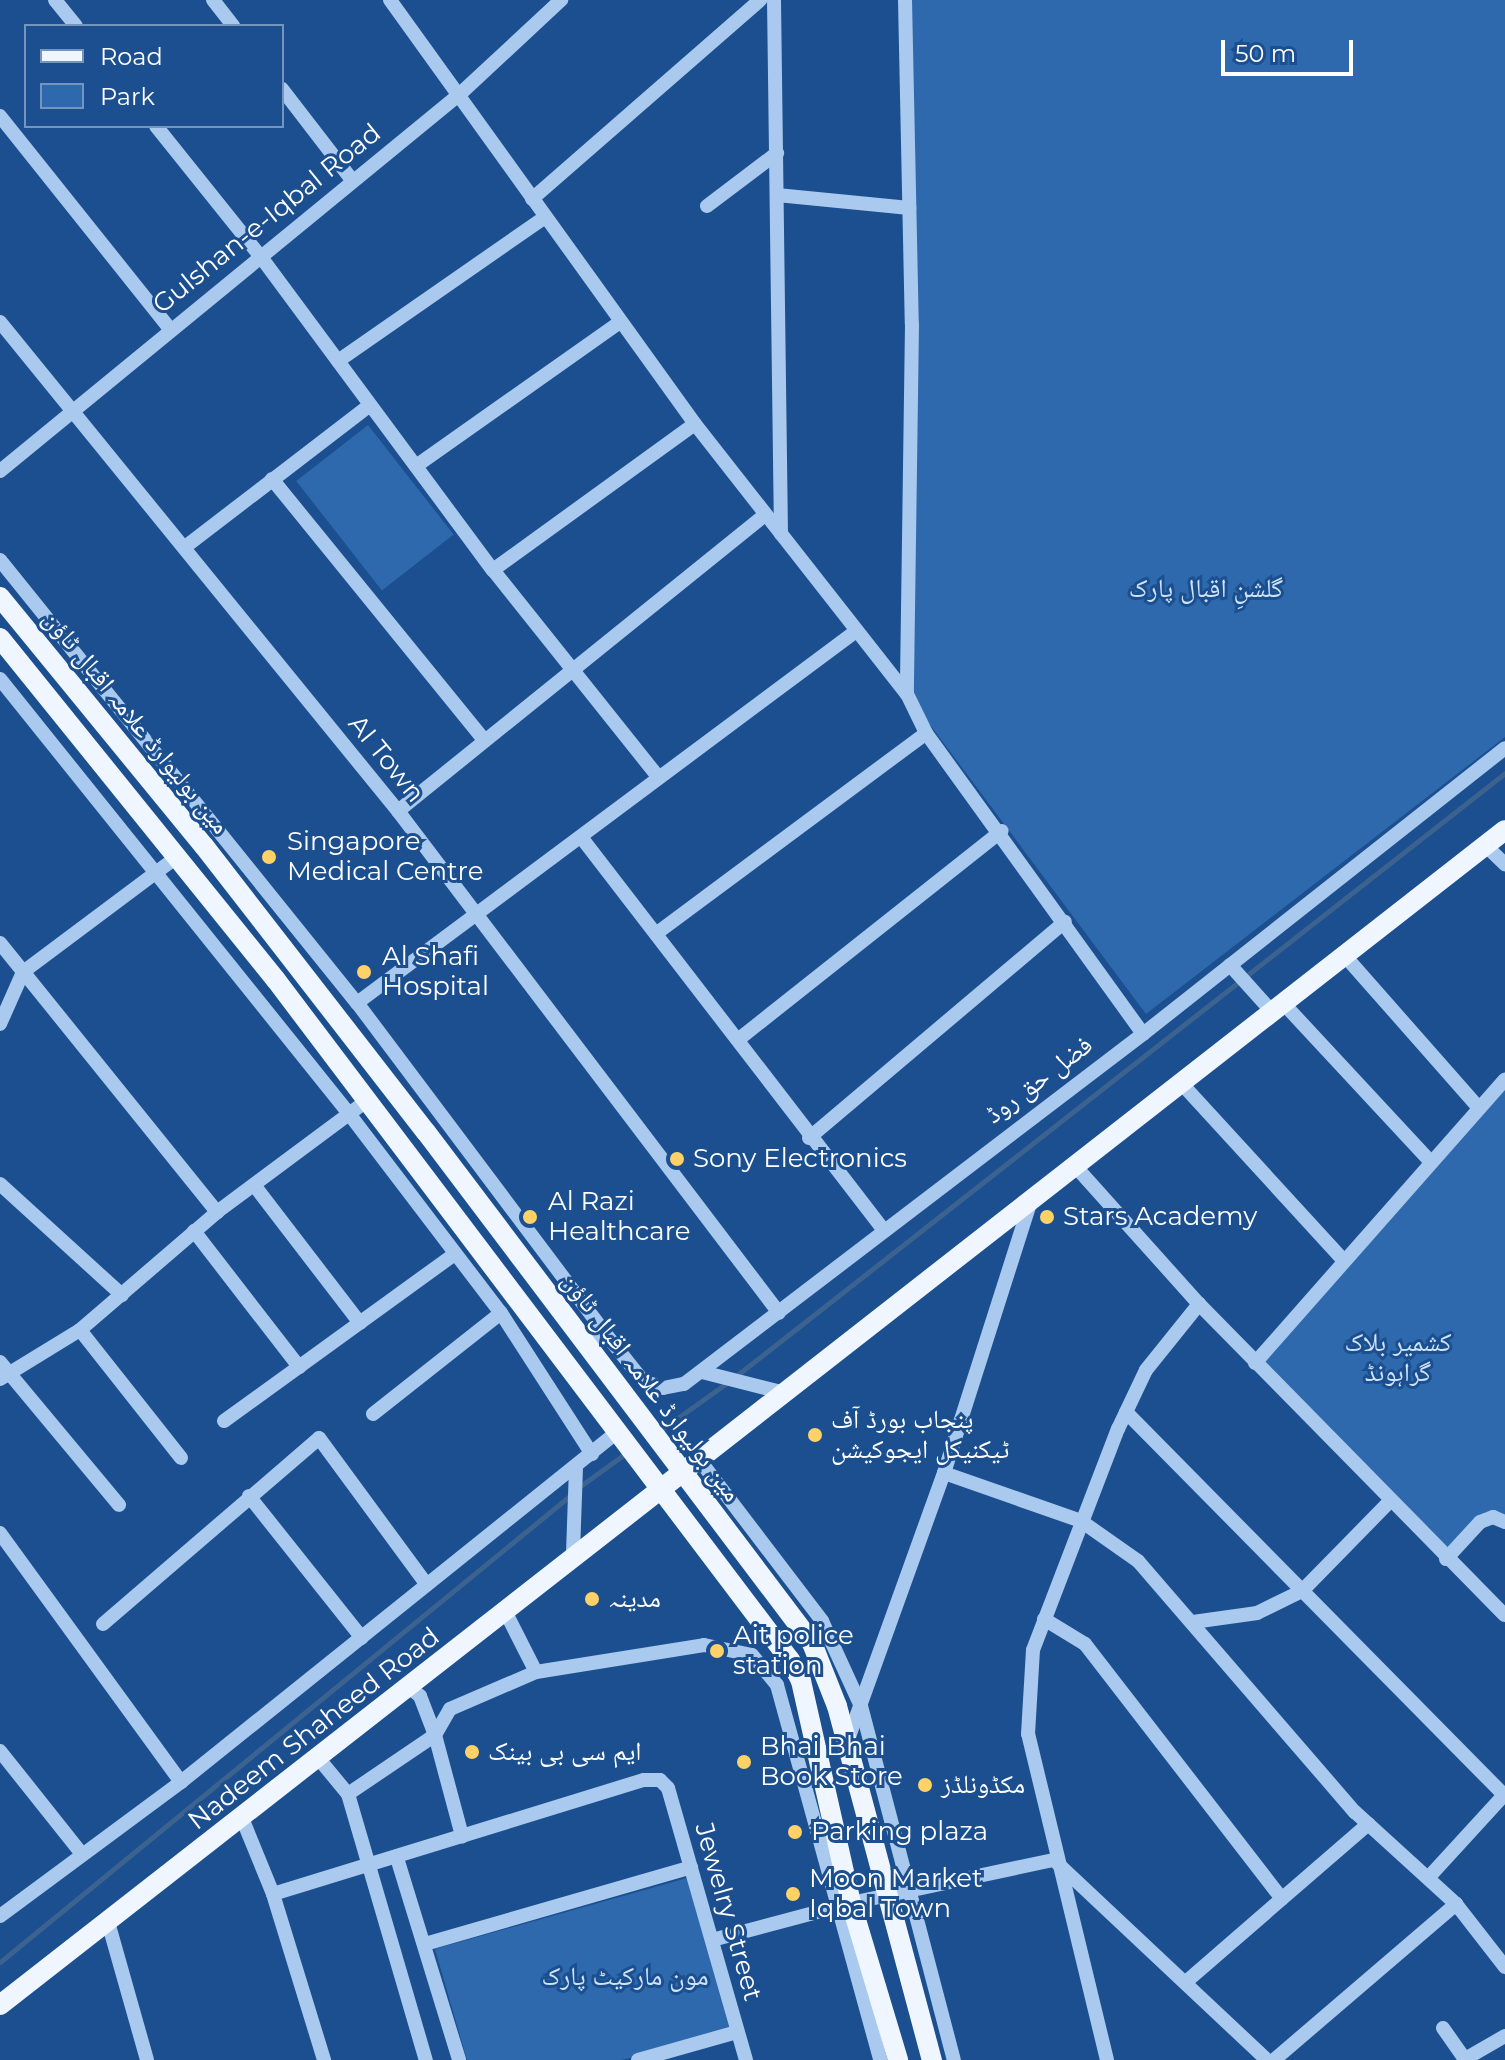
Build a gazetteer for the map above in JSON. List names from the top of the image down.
{
  "streets": {
    "main road": ["مین بولیوارڈ علامہ اقبال ٹاؤن", "Nadeem Shaheed Road"],
    "street": [
      "Gulshan-e-Iqbal Road",
      "AI Town",
      "فضل حق روڈ",
      "Jewelry Street"
    ]
  },
  "crossings": [
    ["Gulshan-e-Iqbal Road", "AI Town"],
    ["مین بولیوارڈ علامہ اقبال ٹاؤن", "Nadeem Shaheed Road"],
    ["AI Town", "فضل حق روڈ"]
  ],
  "parks": ["گلشنِ اقبال پارک", "کشمیر بلاک ﮔﺮﺍﮨﻮﻧﮉ", "مون مارکیٹ پارک"],
  "places": [
    "Singapore Medical Centre",
    "Al Shafi Hospital",
    "Sony Electronics",
    "Al Razi Healthcare",
    "Stars Academy",
    "پنجاب بورڈ آف ٹیکنیکل ایجوکیشن",
    "مدینہ",
    "Ait police station",
    "ایم سی بی بینک",
    "Bhai Bhai Book Store",
    "مکڈونلڈز",
    "Parking plaza",
    "Moon Market Iqbal Town"
  ],
  "legend": ["Road", "Park"],
  "scale_bar": "50 m"
}
